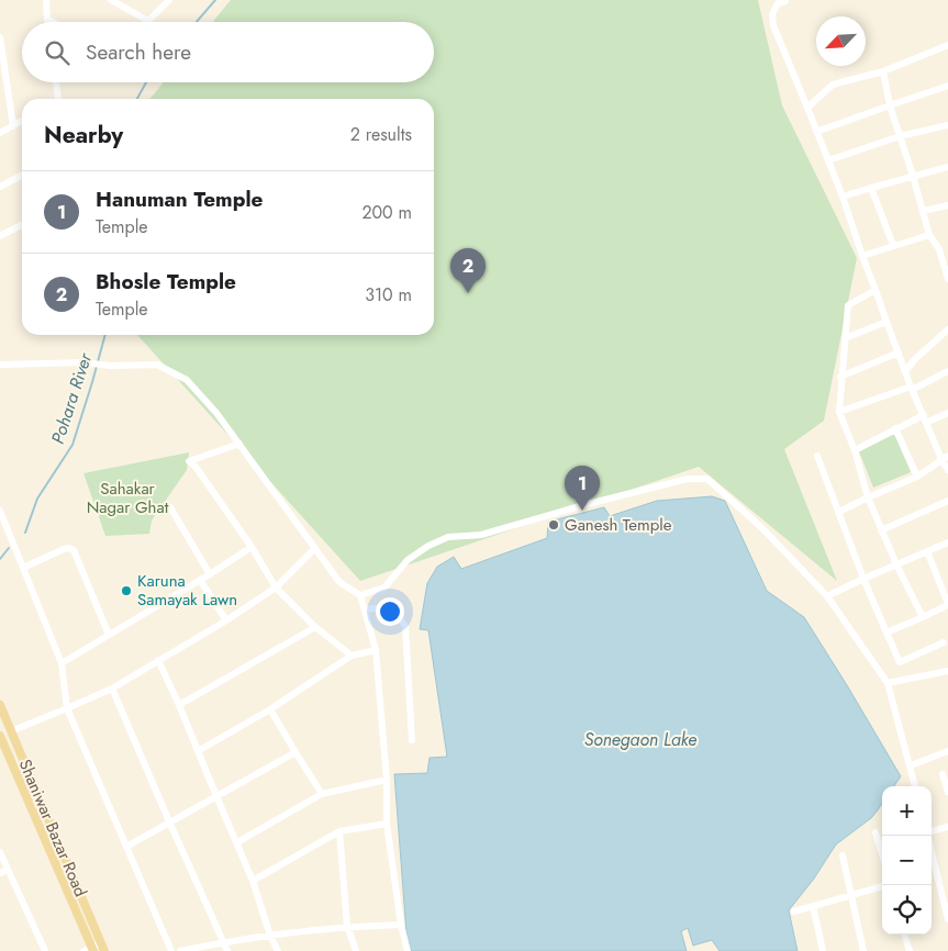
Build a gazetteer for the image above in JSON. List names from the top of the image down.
{
  "streets": {
    "main road": ["Shaniwar Bazar Road"]
  },
  "water": ["Pohara River", "Sonegaon Lake"],
  "parks": ["Sahakar Nagar Ghat"],
  "places": ["Ganesh Temple", "Karuna Samayak Lawn"],
  "north": "bottom left",
  "page": {
    "search": "Search here",
    "heading": ["Nearby", "2 results"],
    "list": [
      {
        "mark": "1",
        "name": "Hanuman Temple",
        "note": "Temple",
        "value": "200 m"
      },
      {
        "mark": "2",
        "name": "Bhosle Temple",
        "note": "Temple",
        "value": "310 m"
      }
    ],
    "pins": ["2", "1"],
    "map_buttons": ["+", "−"]
  }
}
